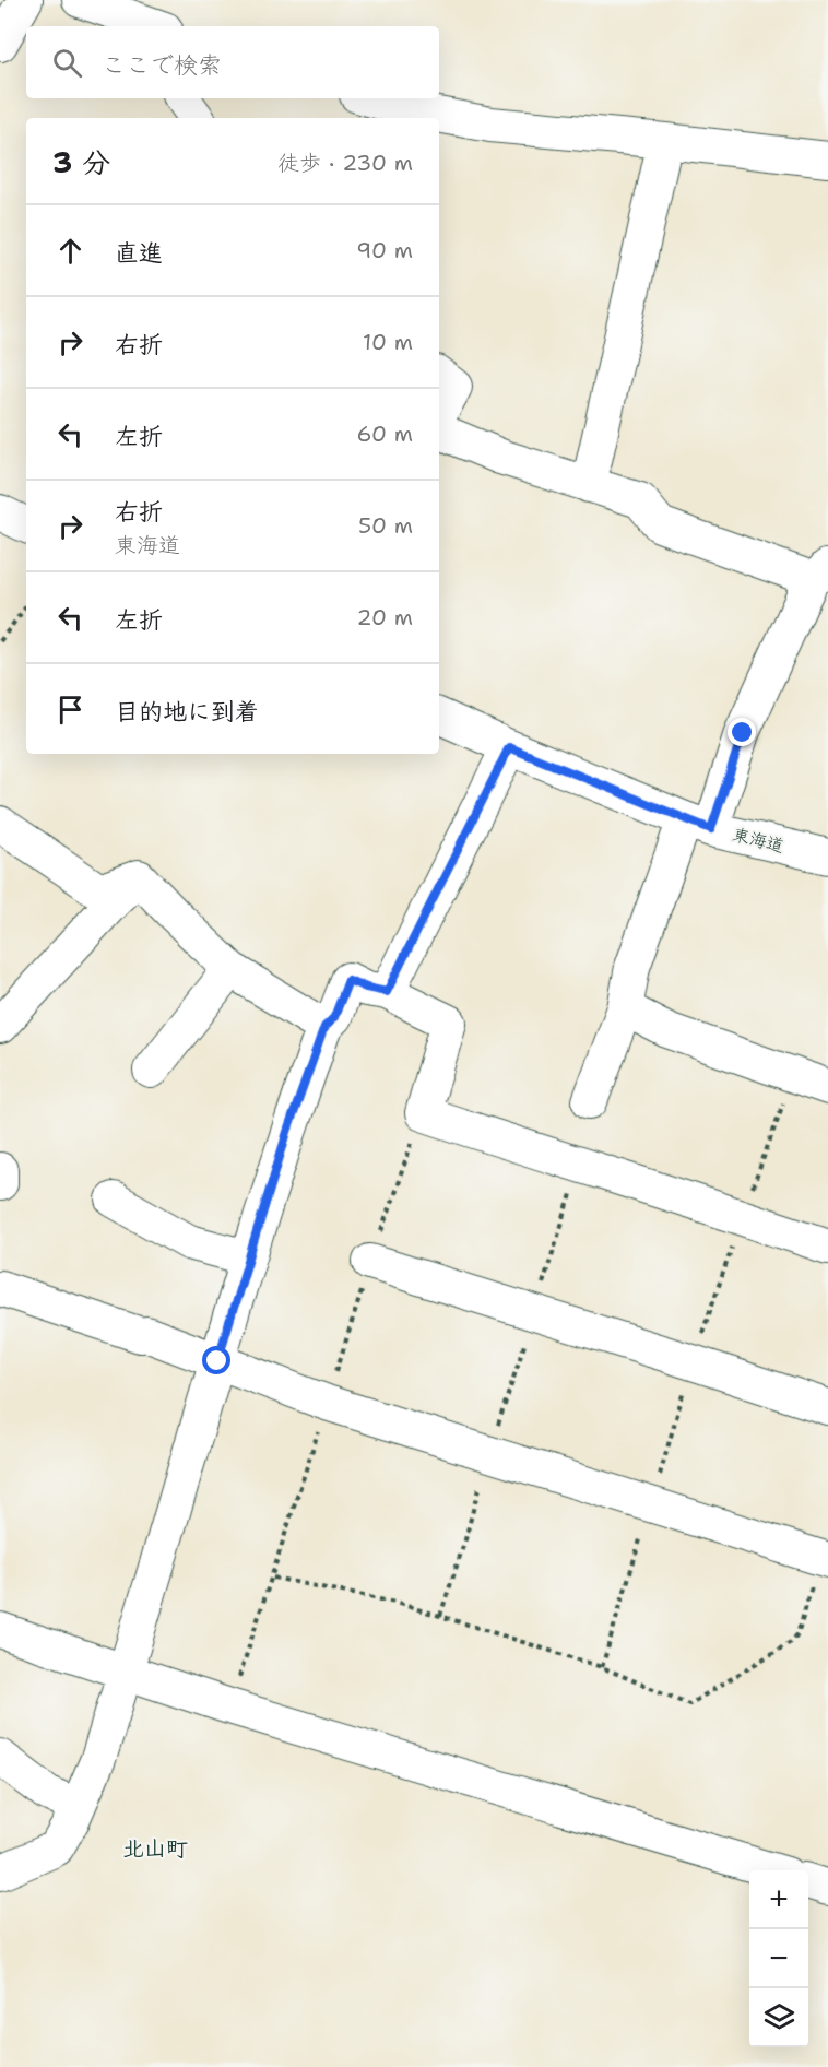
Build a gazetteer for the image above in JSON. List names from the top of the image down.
{
  "streets": {
    "street": ["東海道"]
  },
  "districts": ["北山町"],
  "page": {
    "search": "ここで検索",
    "heading": ["3 分", "徒歩 · 230 m"],
    "list": [
      ["直進", "90 m"],
      ["右折", "10 m"],
      ["左折", "60 m"],
      ["右折", "東海道", "50 m"],
      ["左折", "20 m"],
      "目的地に到着"
    ],
    "map_buttons": ["+", "−"]
  }
}
